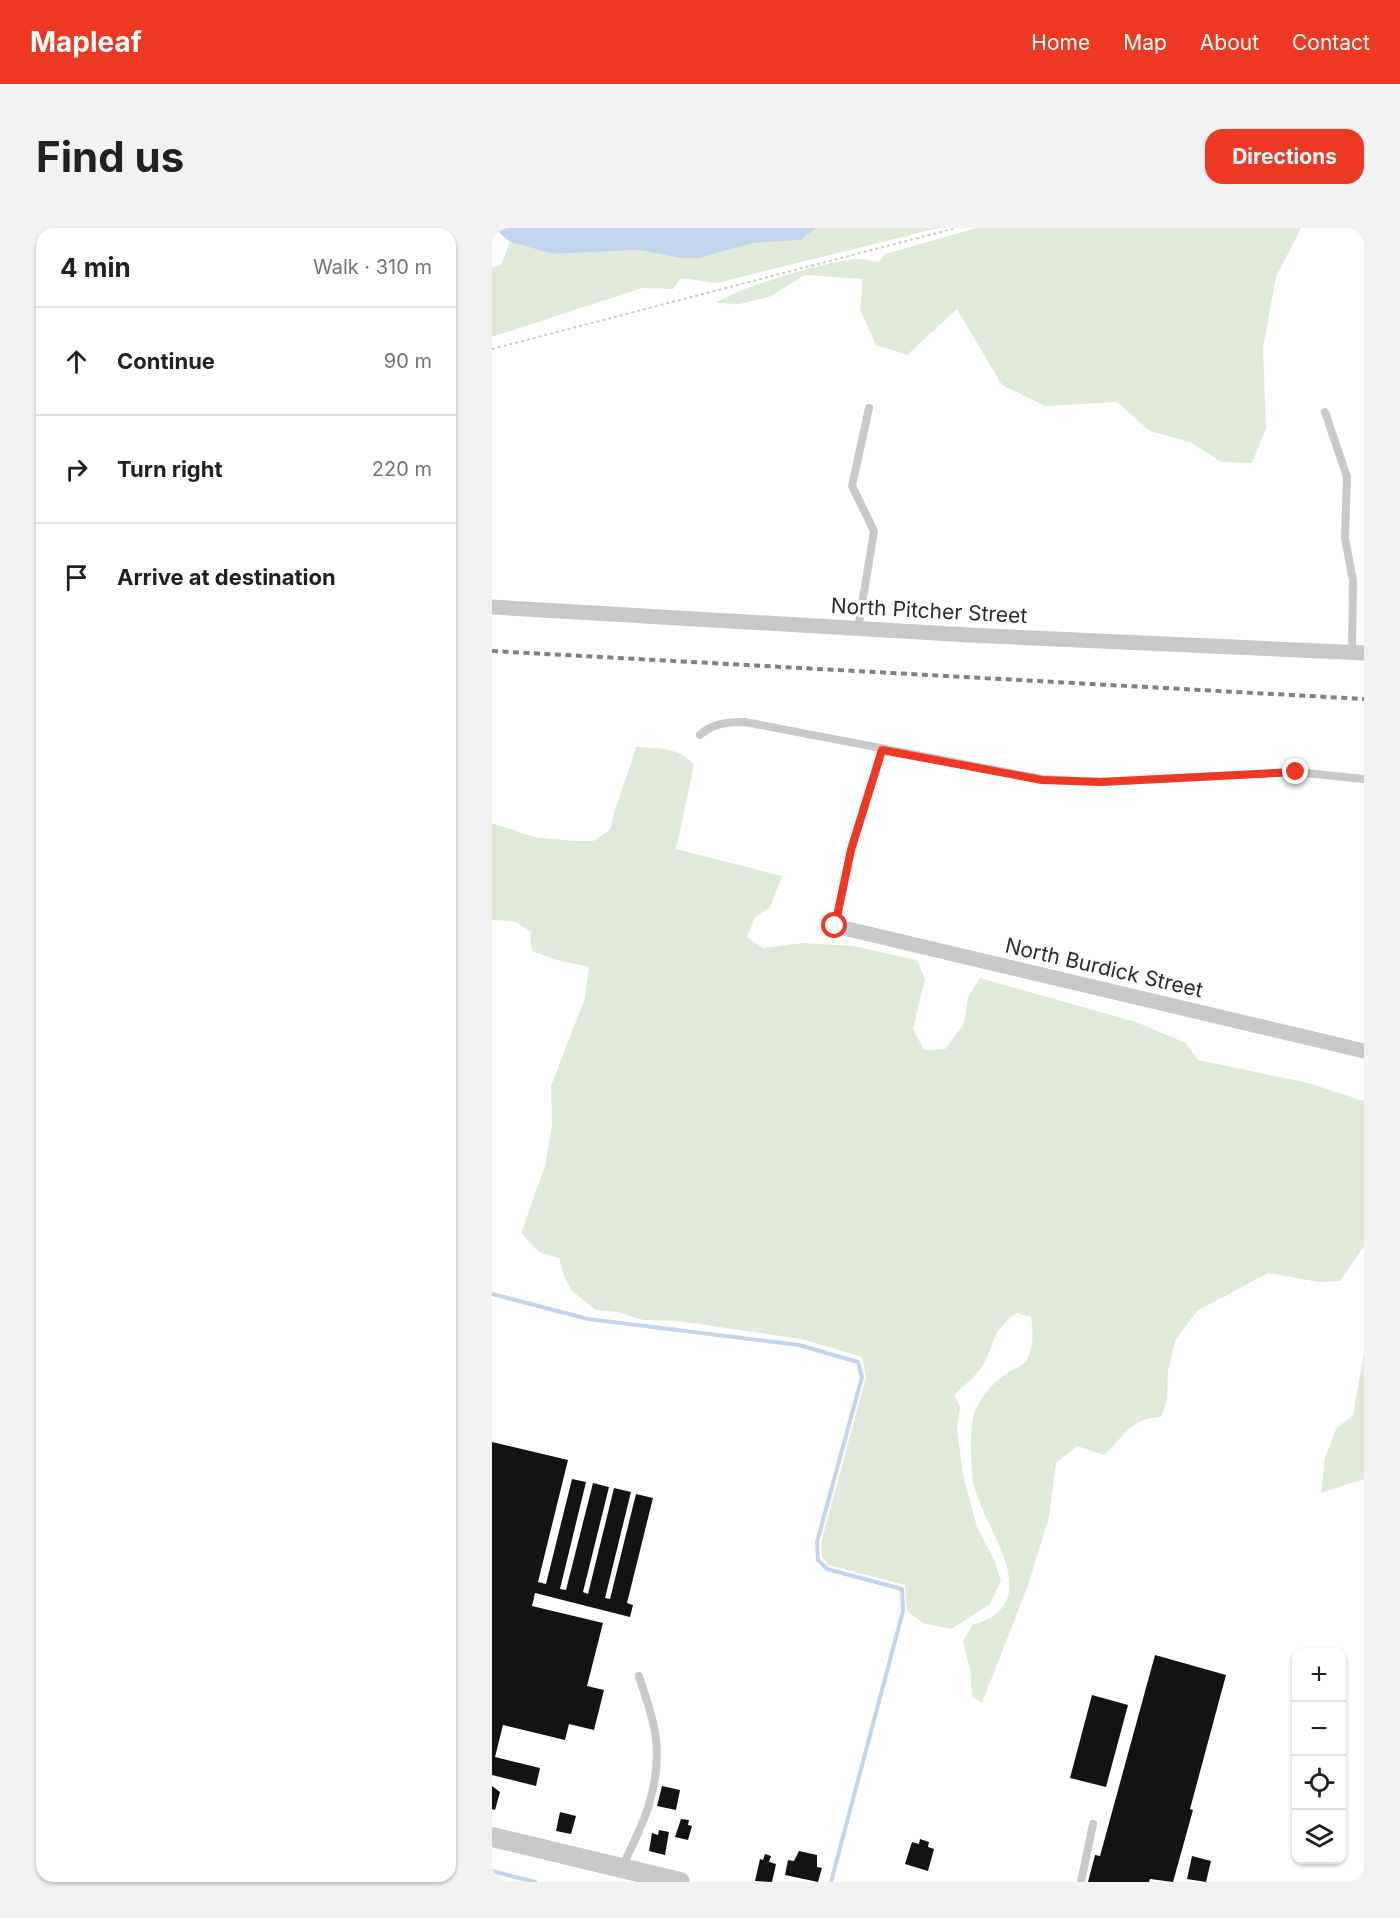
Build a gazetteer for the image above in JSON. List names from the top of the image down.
{
  "streets": {
    "street": ["North Pitcher Street", "North Burdick Street"]
  },
  "page": {
    "header": "Mapleaf",
    "nav": [
      "Home",
      "Map",
      "About",
      "Contact"
    ],
    "buttons": "Directions",
    "title": "Find us",
    "heading": ["4 min", "Walk · 310 m"],
    "list": [
      ["Continue", "90 m"],
      ["Turn right", "220 m"],
      "Arrive at destination"
    ],
    "map_buttons": ["+", "−"]
  }
}
